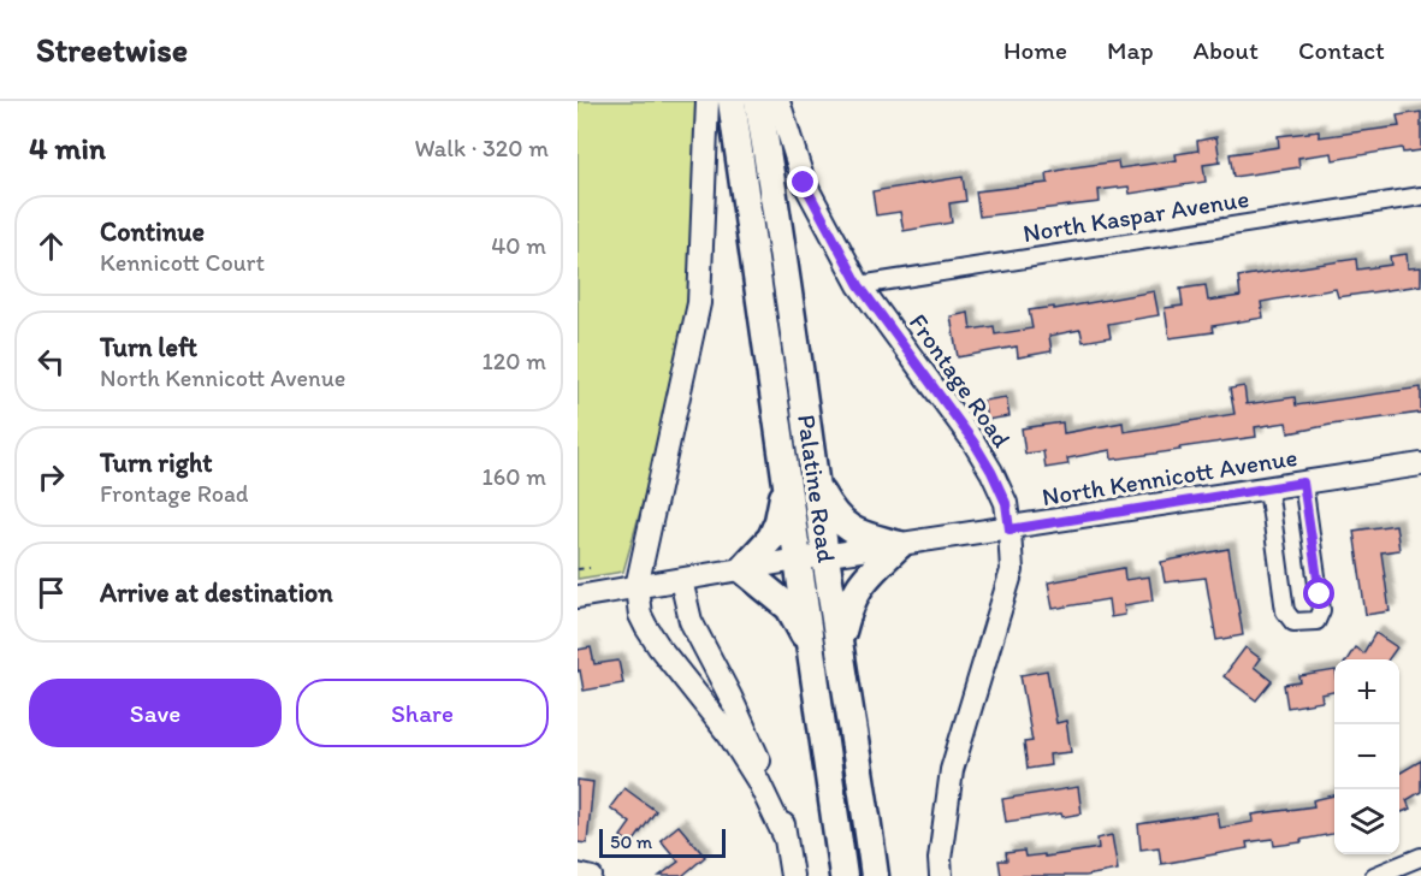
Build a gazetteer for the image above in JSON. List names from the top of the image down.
{
  "streets": {
    "highway": ["Palatine Road"],
    "street": ["North Kaspar Avenue", "Frontage Road", "North Kennicott Avenue"]
  },
  "crossings": [
    ["North Kaspar Avenue", "Frontage Road"],
    ["Frontage Road", "North Kennicott Avenue"],
    ["North Kennicott Avenue", "Palatine Road"]
  ],
  "scale_bar": "50 m",
  "page": {
    "header": "Streetwise",
    "nav": [
      "Home",
      "Map",
      "About",
      "Contact"
    ],
    "heading": ["4 min", "Walk · 320 m"],
    "list": [
      ["Continue", "Kennicott Court", "40 m"],
      ["Turn left", "North Kennicott Avenue", "120 m"],
      ["Turn right", "Frontage Road", "160 m"],
      "Arrive at destination"
    ],
    "buttons": ["Save", "Share"],
    "map_buttons": ["+", "−"],
    "scale": "50 m"
  }
}
